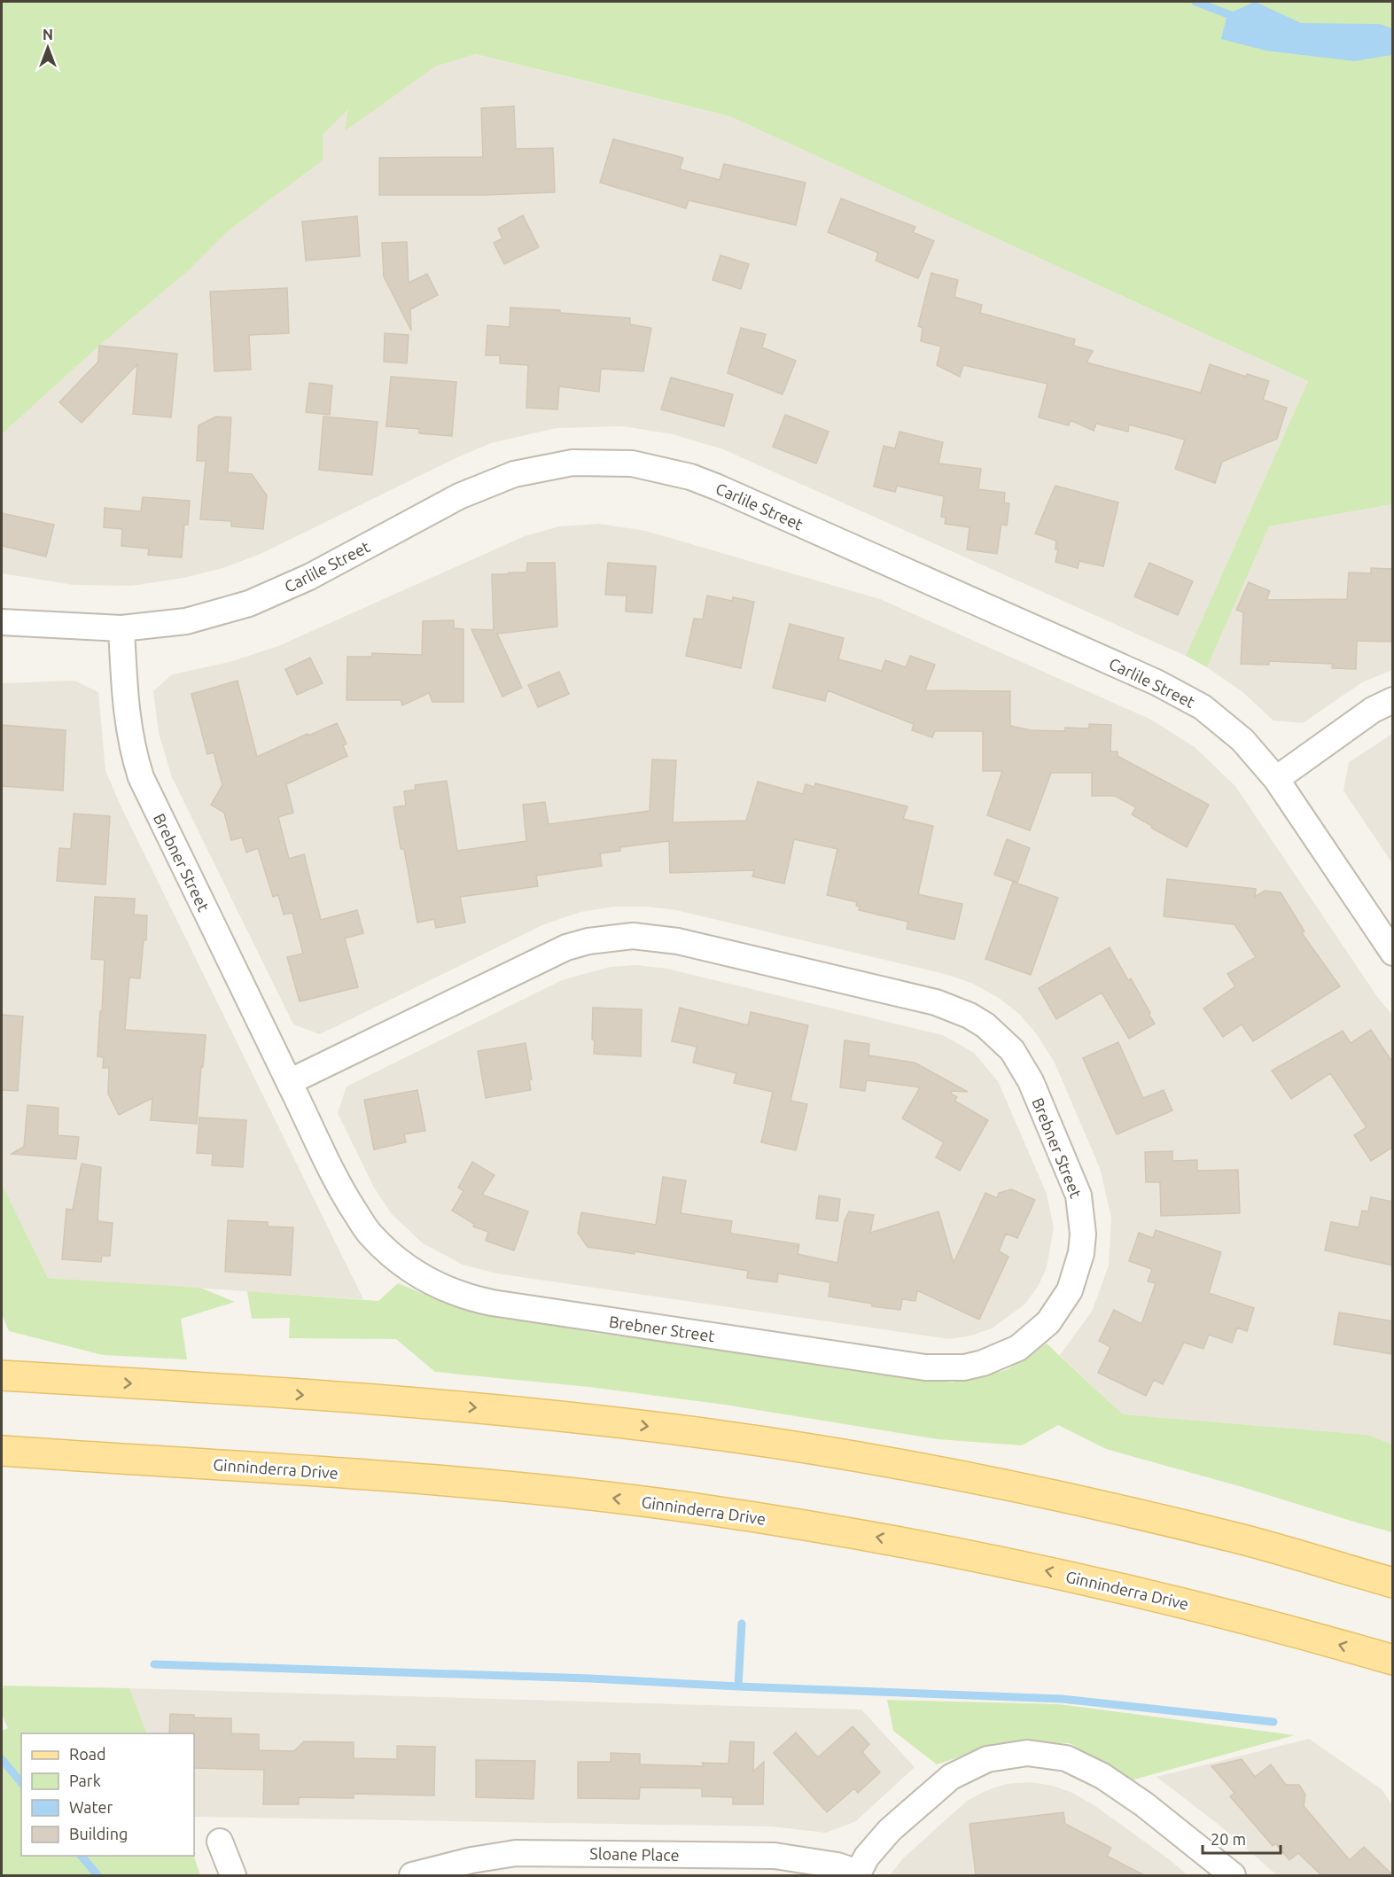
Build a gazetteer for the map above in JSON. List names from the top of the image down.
{
  "streets": {
    "main road": ["Ginninderra Drive"],
    "street": ["Carlile Street", "Brebner Street", "Sloane Place"]
  },
  "crossings": [
    ["Carlile Street", "Brebner Street"]
  ],
  "legend": [
    "Road",
    "Park",
    "Water",
    "Building"
  ],
  "scale_bar": "20 m",
  "north": "top"
}
